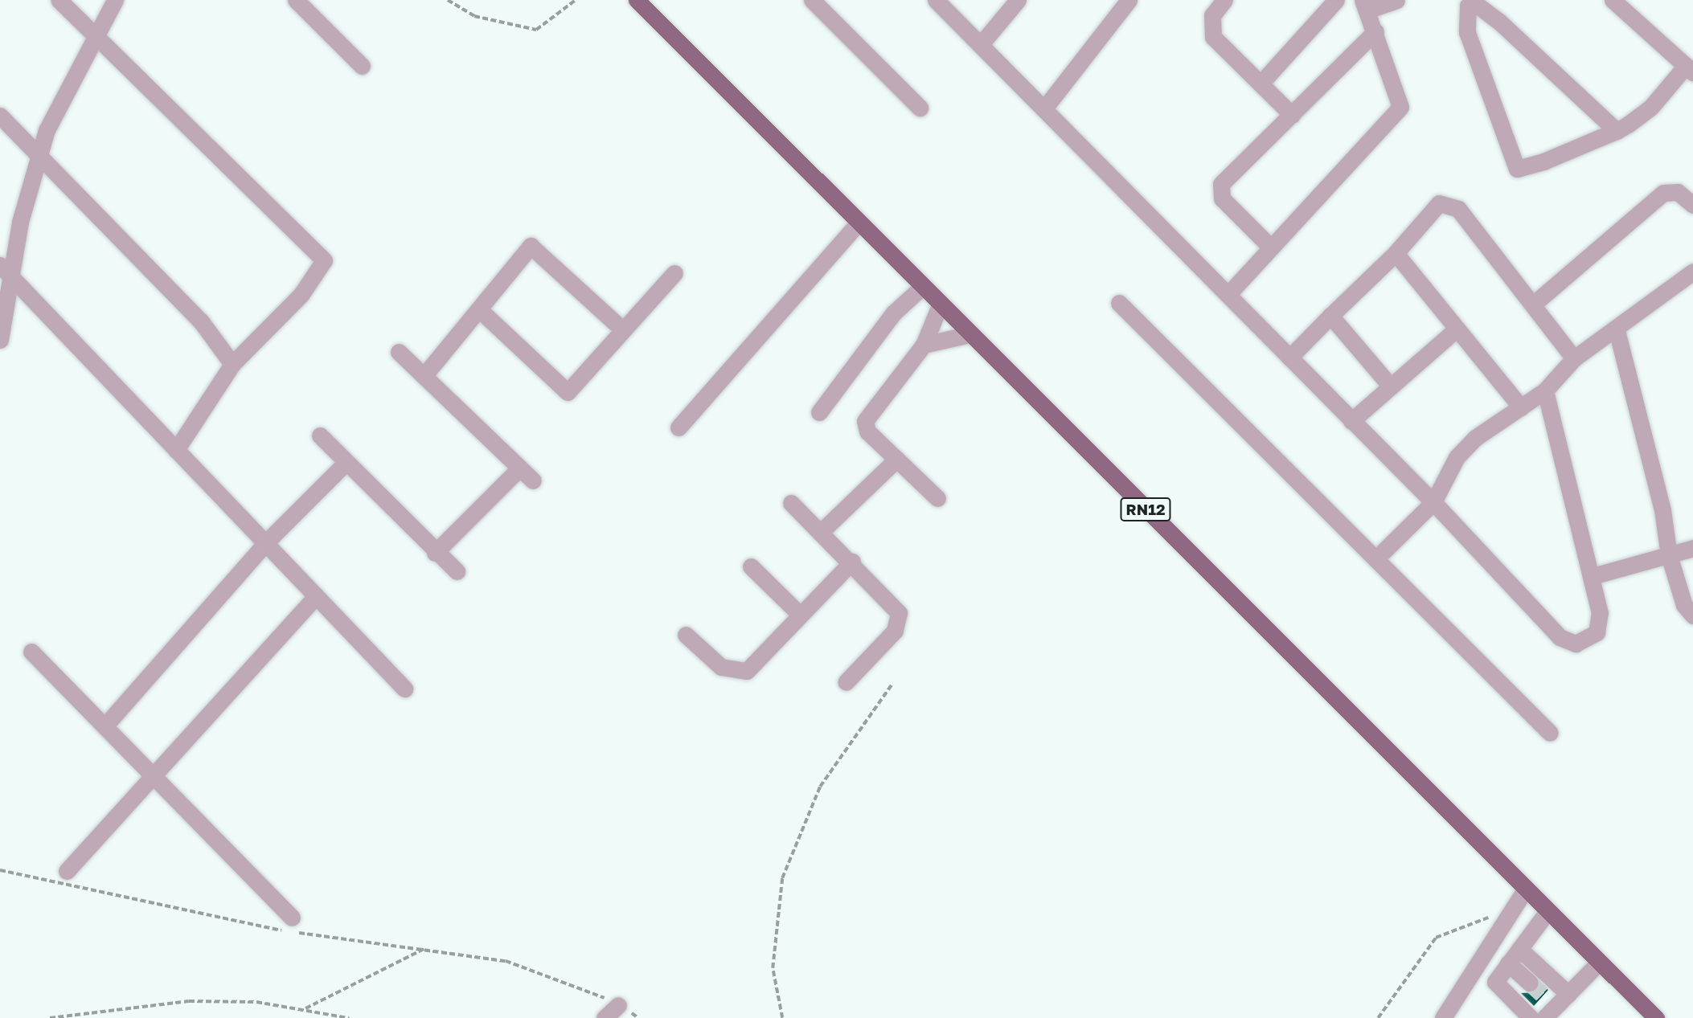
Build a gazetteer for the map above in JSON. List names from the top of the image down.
{
  "streets": {
    "main road": ["RN12"]
  }
}
